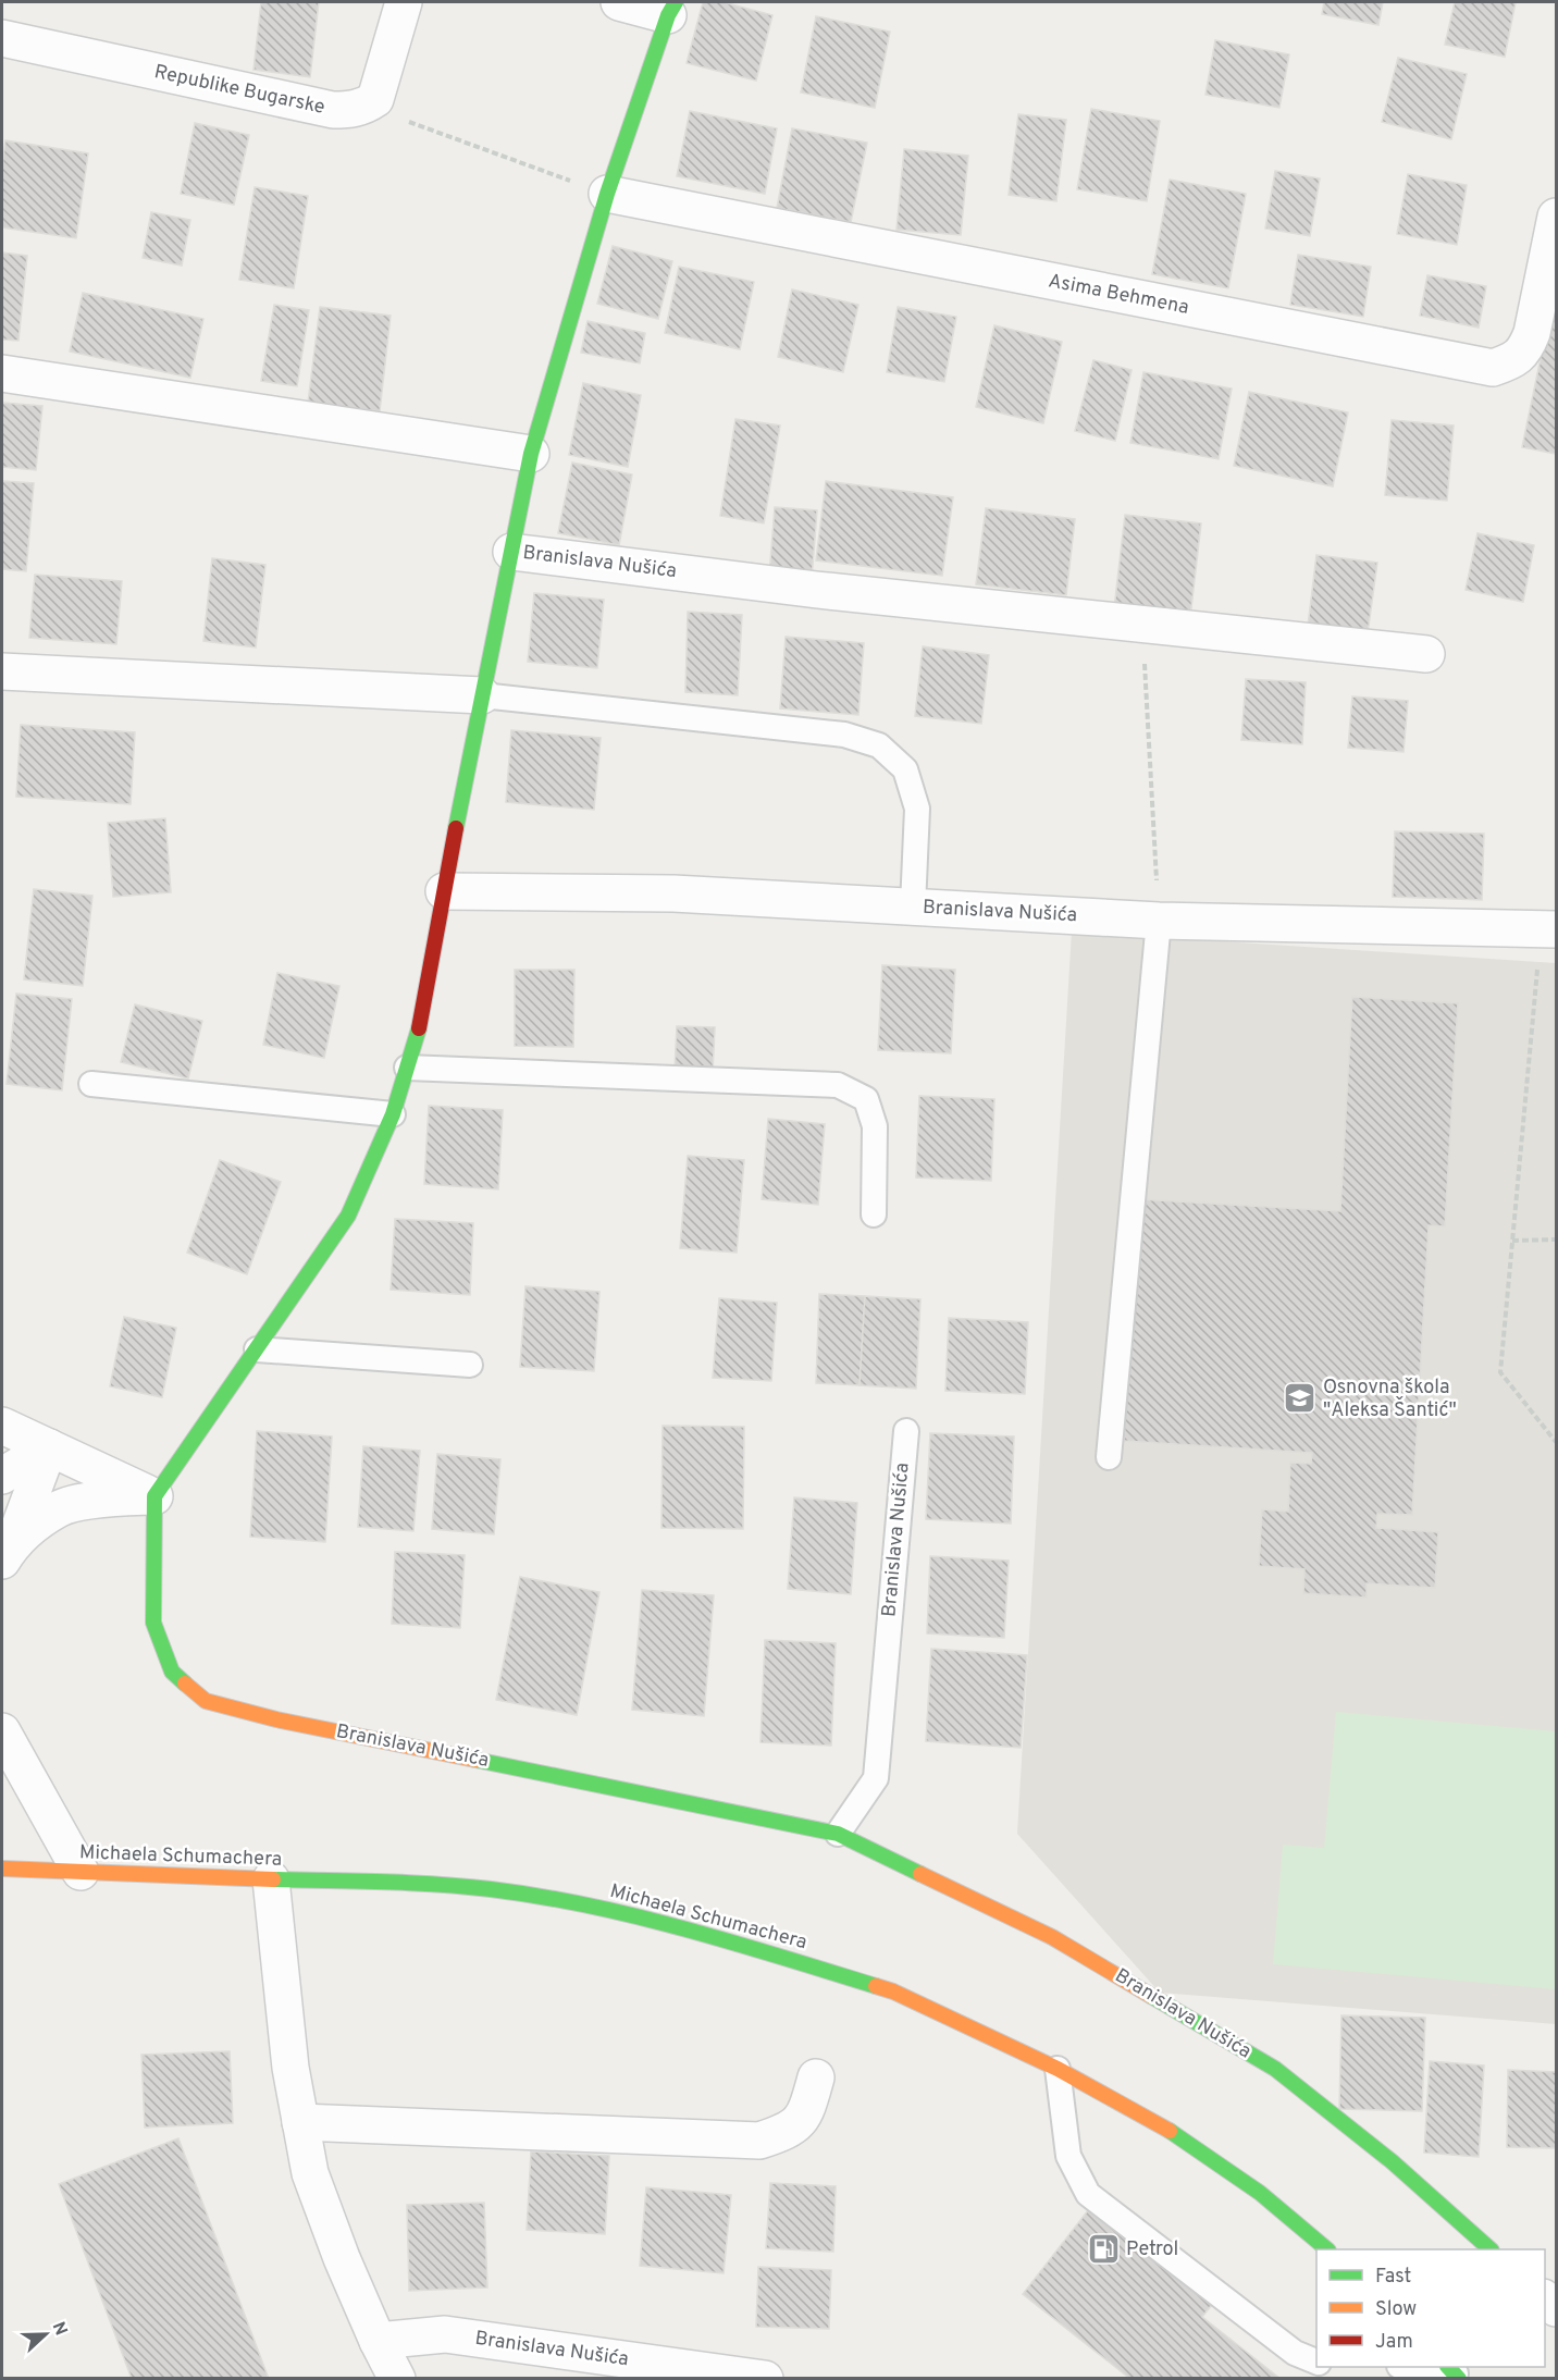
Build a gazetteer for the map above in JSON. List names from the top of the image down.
{
  "streets": {
    "street": [
      "Republike Bugarske",
      "Asima Behmena",
      "Branislava Nušića",
      "Michaela Schumachera"
    ]
  },
  "crossings": [
    ["Asima Behmena", "Branislava Nušića"]
  ],
  "places": {
    "school or university": ["Osnovna škola \"Aleksa Šantić\""],
    "fuel station": ["Petrol"]
  },
  "legend": ["Fast", "Slow", "Jam"],
  "north": "right"
}
